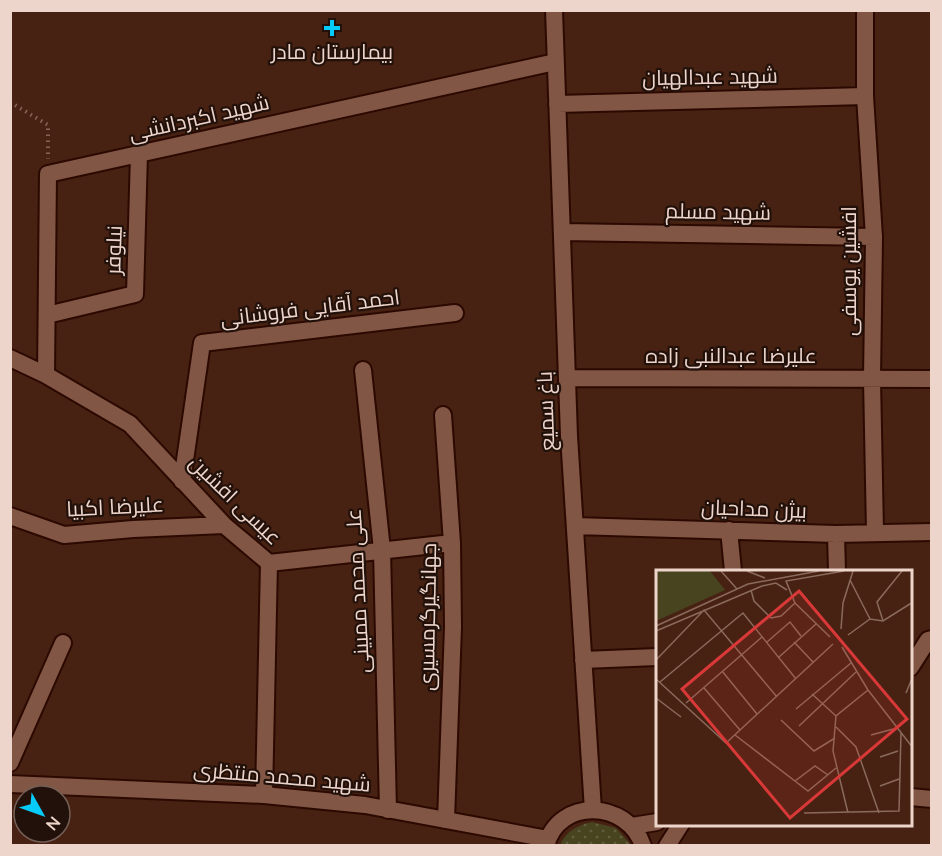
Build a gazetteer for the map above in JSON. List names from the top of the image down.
{
  "streets": {
    "street": [
      "شهید عبدالهیان",
      "شهید اکبردانشی",
      "شهید مسلم",
      "نیلوفر",
      "افشین یوسفی",
      "احمد آقایی فروشانی",
      "علیرضا عبدالنبی زاده",
      "باغ سمیع",
      "عیسی افشین",
      "علیرضا اکبیا",
      "بیژن مداحیان",
      "علی محمد ممبینی",
      "جهانگیرگرمسیری",
      "شهید محمد منتظری"
    ]
  },
  "crossings": [
    ["شهید عبدالهیان", "افشین یوسفی"],
    ["شهید عبدالهیان", "باغ سمیع"],
    ["شهید اکبردانشی", "نیلوفر"],
    ["شهید اکبردانشی", "باغ سمیع"],
    ["شهید مسلم", "افشین یوسفی"],
    ["شهید مسلم", "باغ سمیع"],
    ["افشین یوسفی", "علیرضا عبدالنبی زاده"],
    ["افشین یوسفی", "بیژن مداحیان"],
    ["احمد آقایی فروشانی", "عیسی افشین"],
    ["علیرضا عبدالنبی زاده", "باغ سمیع"],
    ["باغ سمیع", "بیژن مداحیان"],
    ["عیسی افشین", "علیرضا اکبیا"],
    ["عیسی افشین", "شهید محمد منتظری"],
    ["علی محمد ممبینی", "شهید محمد منتظری"],
    ["جهانگیرگرمسیری", "شهید محمد منتظری"]
  ],
  "places": {
    "health": ["بیمارستان مادر"]
  },
  "north": "bottom right"
}
